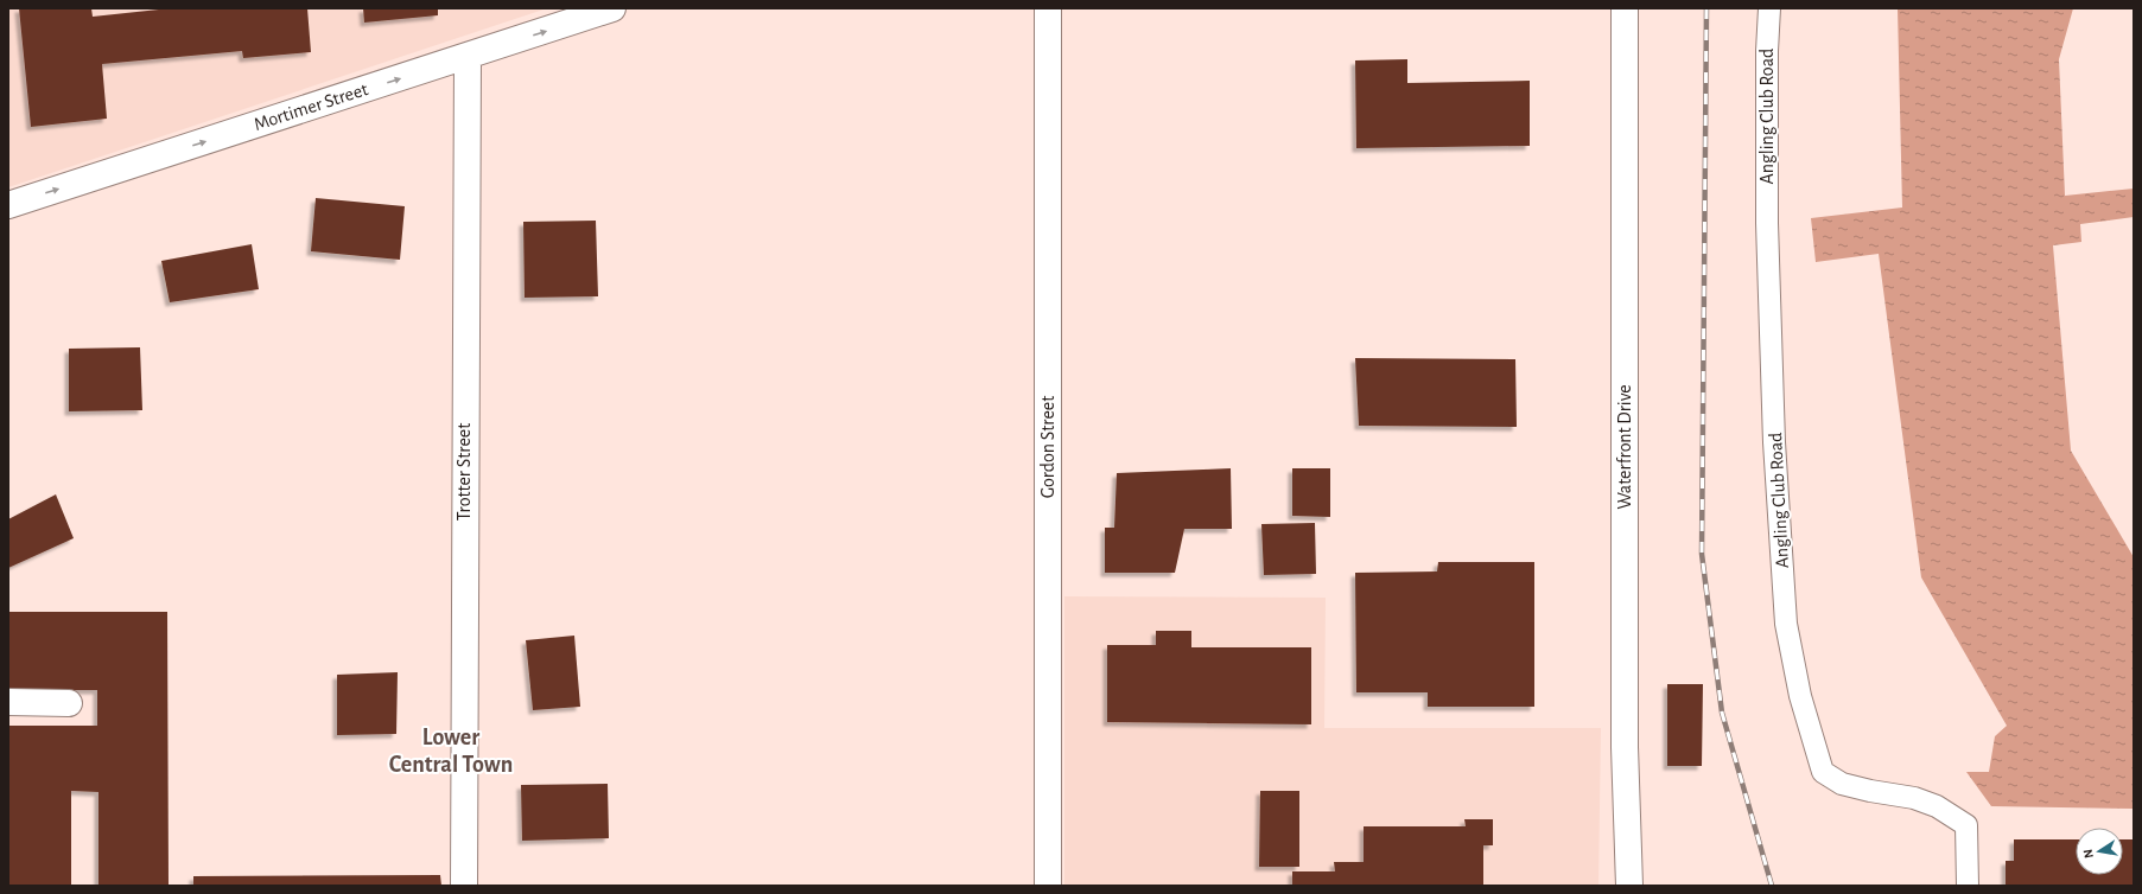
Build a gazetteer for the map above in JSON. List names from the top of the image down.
{
  "streets": {
    "street": [
      "Mortimer Street",
      "Gordon Street",
      "Waterfront Drive",
      "Trotter Street"
    ],
    "lane": ["Angling Club Road"]
  },
  "crossings": [
    ["Mortimer Street", "Trotter Street"]
  ],
  "one_way": ["Mortimer Street"],
  "districts": ["Lower Central Town"],
  "north": "left"
}
